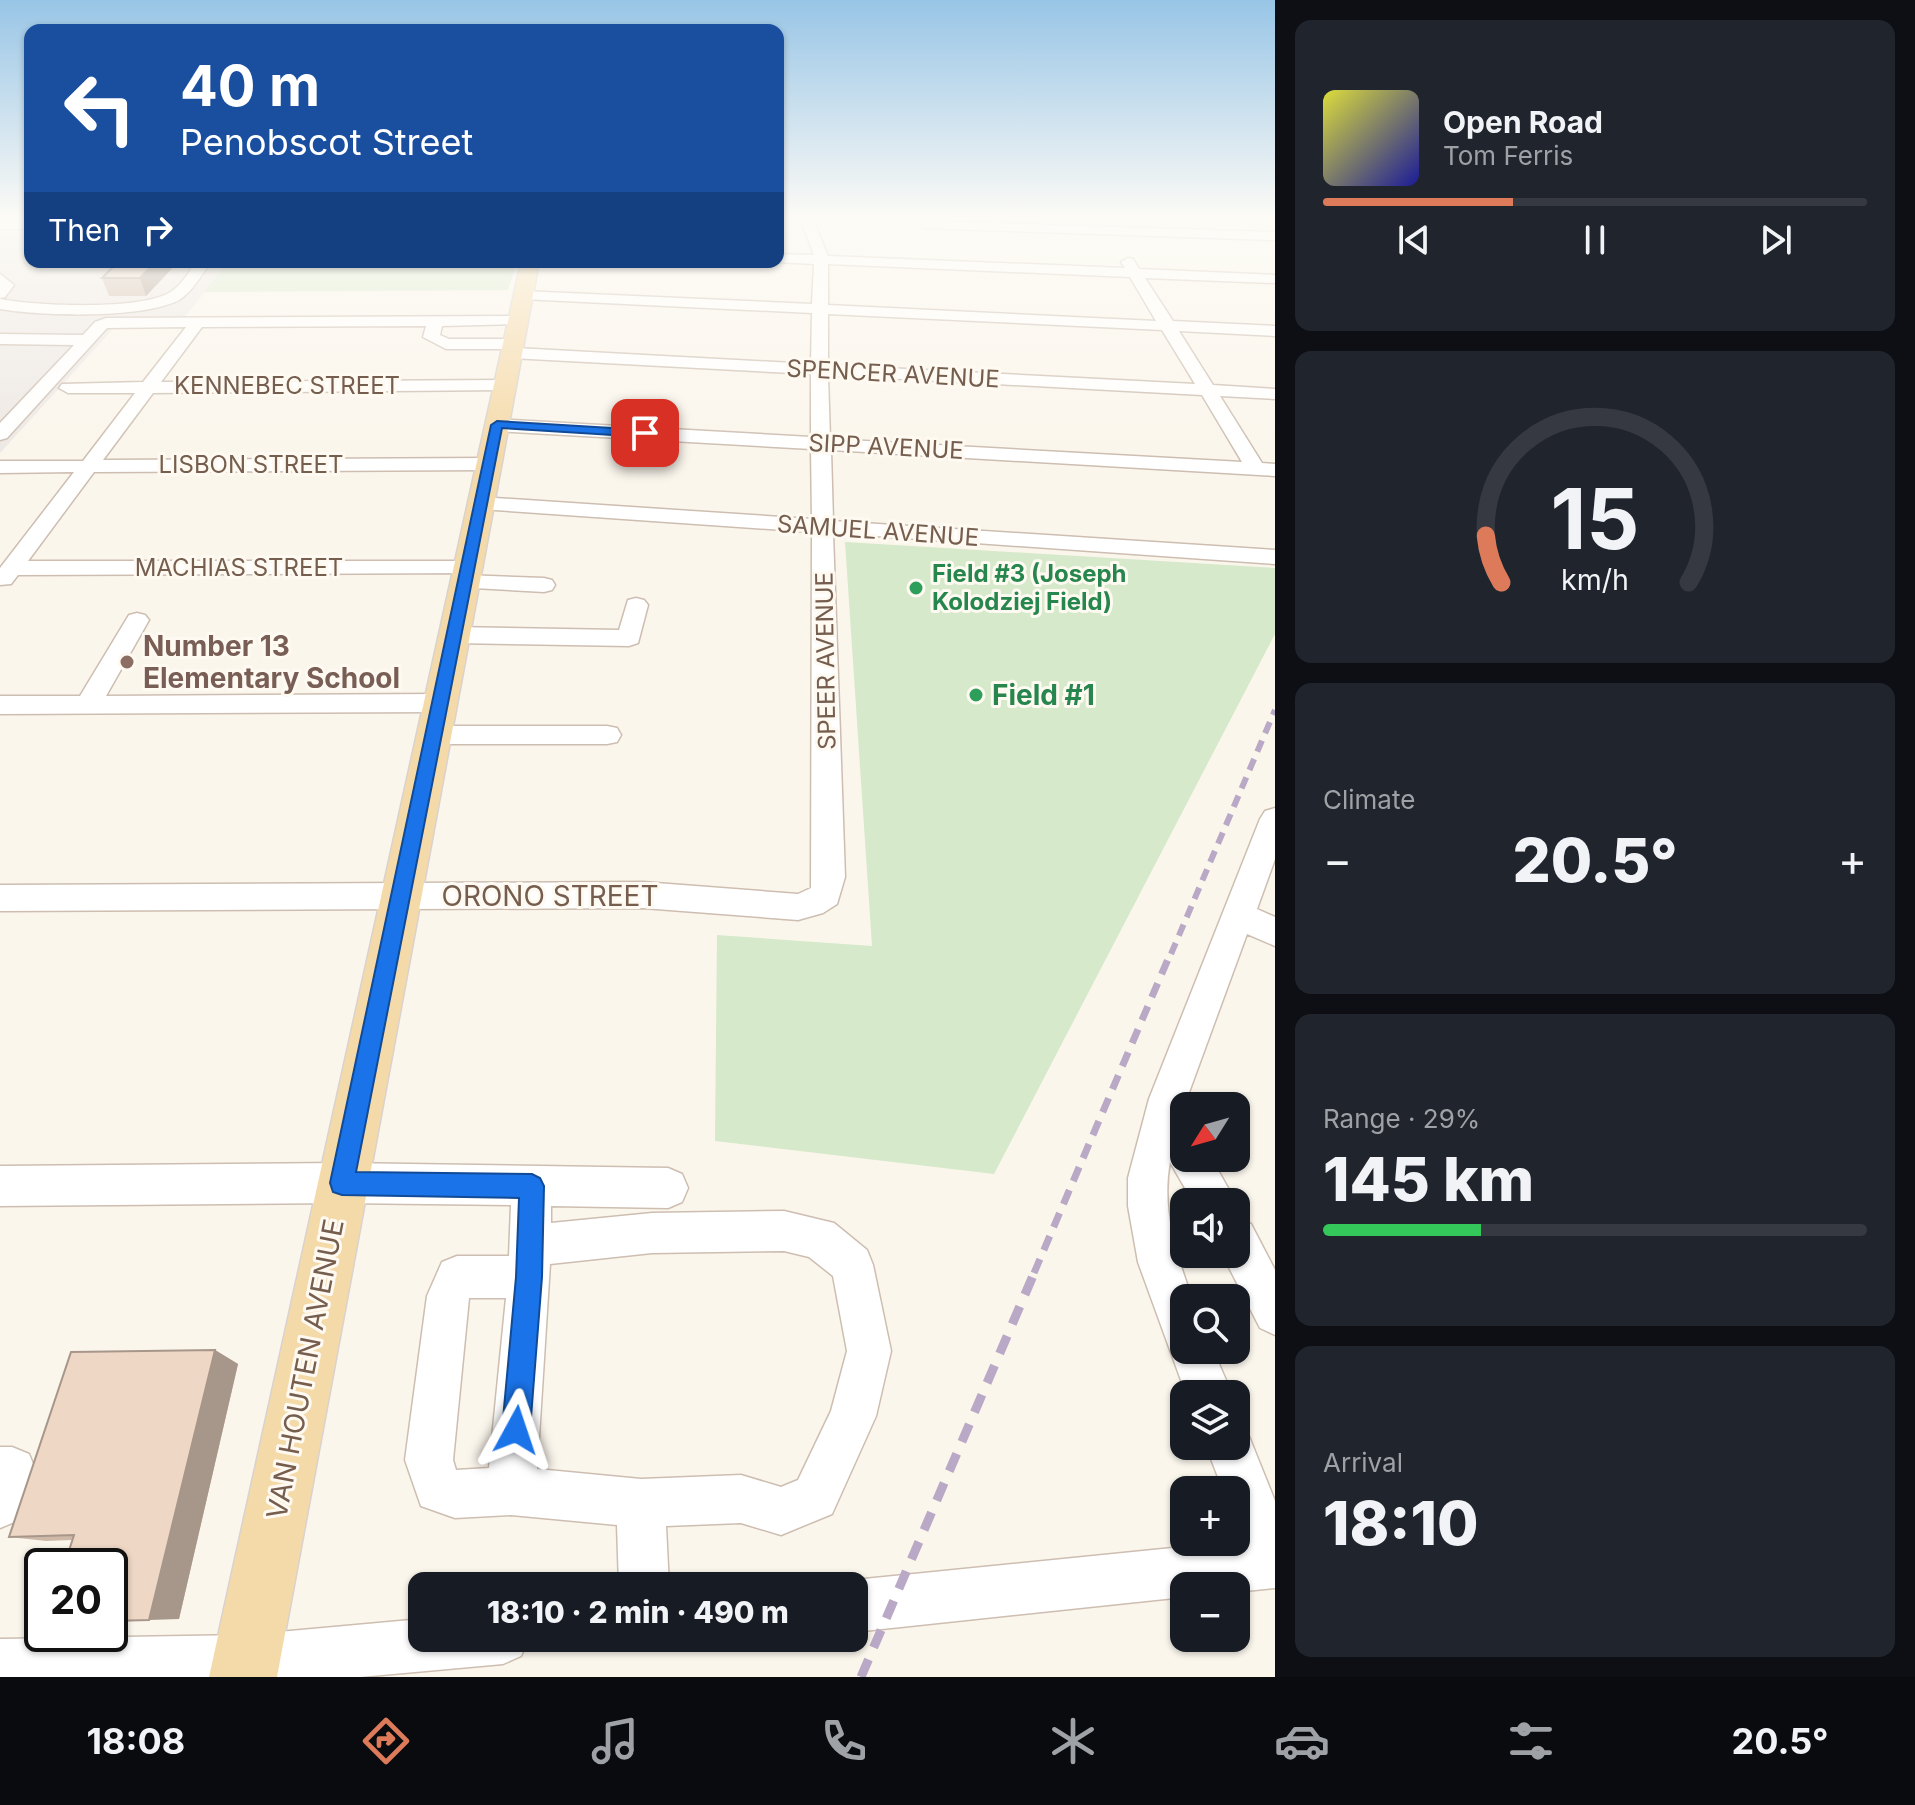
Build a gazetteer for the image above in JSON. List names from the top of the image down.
{
  "streets": {
    "main road": ["VAN HOUTEN AVENUE"],
    "street": [
      "SPENCER AVENUE",
      "KENNEBEC STREET",
      "SIPP AVENUE",
      "LISBON STREET",
      "SAMUEL AVENUE",
      "MACHIAS STREET",
      "SPEER AVENUE",
      "ORONO STREET"
    ]
  },
  "crossings": [
    ["SPENCER AVENUE", "KENNEBEC STREET"],
    ["SPENCER AVENUE", "SIPP AVENUE"],
    ["SPENCER AVENUE", "LISBON STREET"],
    ["SPENCER AVENUE", "SAMUEL AVENUE"],
    ["SPENCER AVENUE", "SPEER AVENUE"],
    ["SPENCER AVENUE", "VAN HOUTEN AVENUE"],
    ["KENNEBEC STREET", "SIPP AVENUE"],
    ["KENNEBEC STREET", "LISBON STREET"],
    ["KENNEBEC STREET", "SAMUEL AVENUE"],
    ["KENNEBEC STREET", "VAN HOUTEN AVENUE"],
    ["SIPP AVENUE", "LISBON STREET"],
    ["SIPP AVENUE", "SAMUEL AVENUE"],
    ["SIPP AVENUE", "SPEER AVENUE"],
    ["SIPP AVENUE", "VAN HOUTEN AVENUE"],
    ["LISBON STREET", "SAMUEL AVENUE"],
    ["LISBON STREET", "VAN HOUTEN AVENUE"],
    ["SAMUEL AVENUE", "SPEER AVENUE"],
    ["SAMUEL AVENUE", "VAN HOUTEN AVENUE"],
    ["MACHIAS STREET", "VAN HOUTEN AVENUE"],
    ["SPEER AVENUE", "ORONO STREET"],
    ["ORONO STREET", "VAN HOUTEN AVENUE"]
  ],
  "places": ["Field #3 (Joseph Kolodziej Field)", "Number 13 Elementary School", "Field #1"],
  "north": "bottom left",
  "page": {
    "turn": ["40 m", "Penobscot Street"],
    "song": ["Open Road", "Tom Ferris"],
    "then": "Then",
    "tile": [
      "Climate",
      ["Range · 29%", "145 km"],
      ["Arrival", "18:10"]
    ],
    "heat": ["−", "20.5°", "+"],
    "map_buttons": ["+", "−"],
    "limit": "20",
    "trip": "18:10 · 2 min · 490 m",
    "tabs": ["18:08", "20.5°"],
    "gauge": ["15", "km/h"]
  }
}
